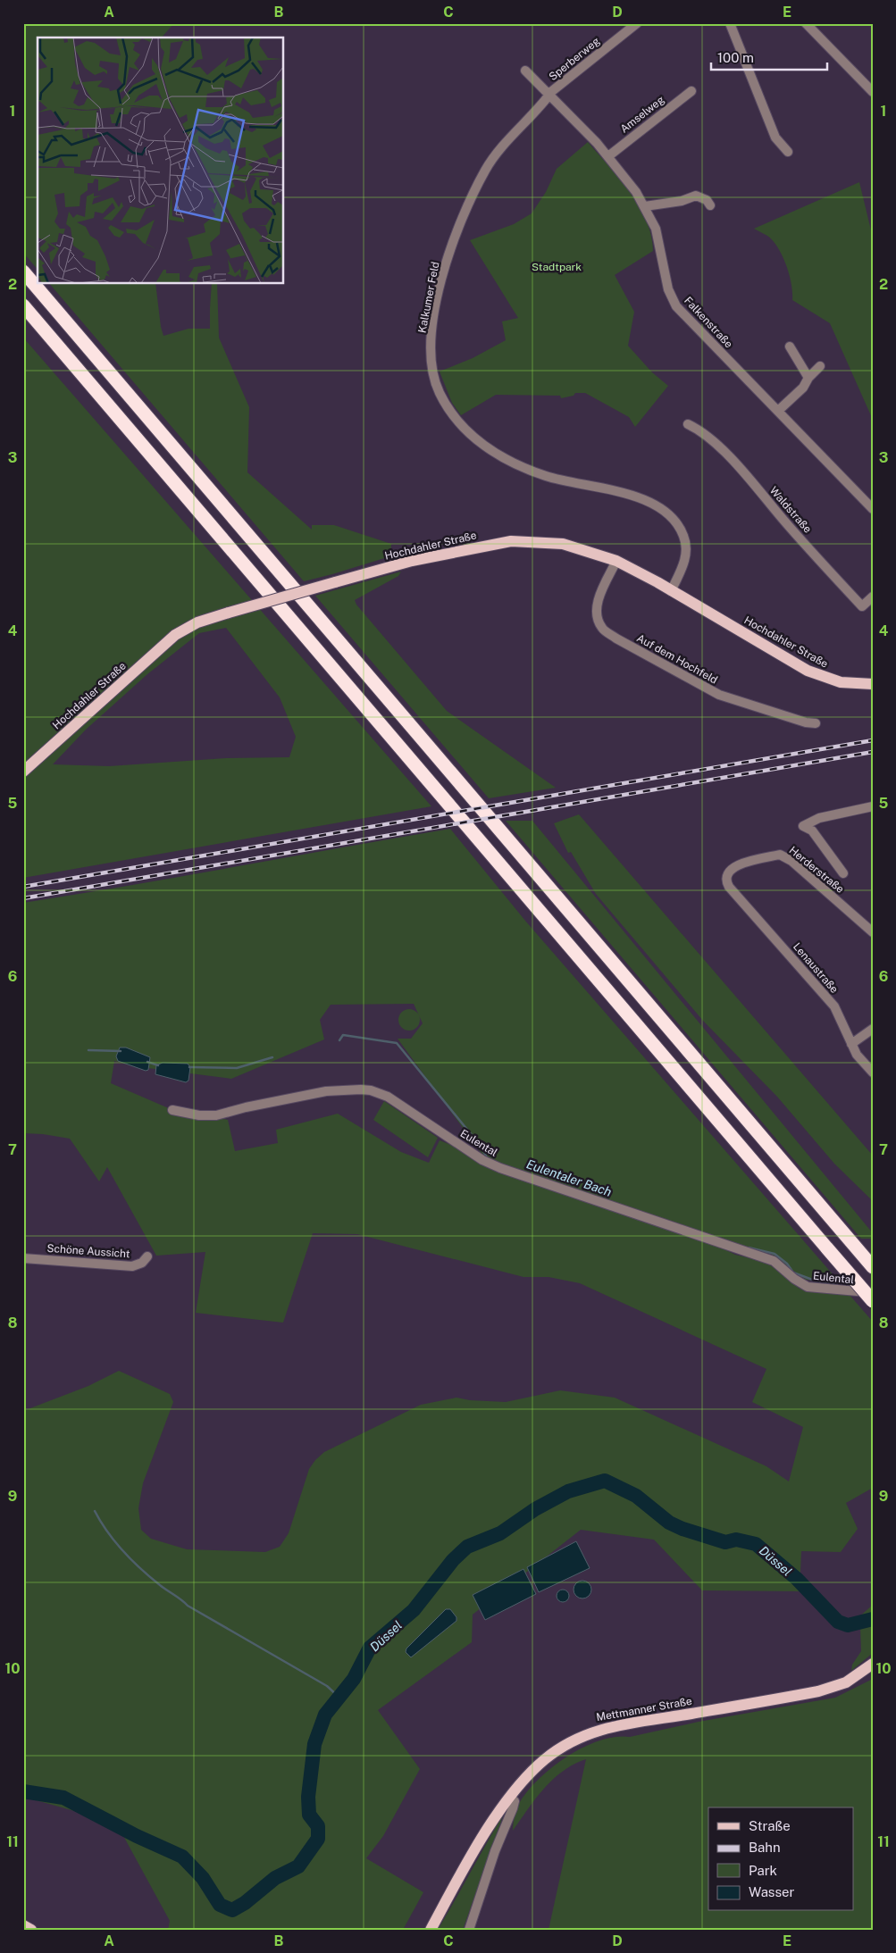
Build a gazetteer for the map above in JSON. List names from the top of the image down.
{
  "streets": {
    "main road": ["Hochdahler Straße", "Mettmanner Straße"],
    "street": [
      "Sperberweg",
      "Amselweg",
      "Kalkumer Feld",
      "Falkenstraße",
      "Waldstraße",
      "Auf dem Hochfeld",
      "Herderstraße",
      "Lenaustraße",
      "Eulental",
      "Schöne Aussicht"
    ]
  },
  "crossings": [
    ["Sperberweg", "Kalkumer Feld"],
    ["Sperberweg", "Falkenstraße"],
    ["Amselweg", "Falkenstraße"],
    ["Kalkumer Feld", "Falkenstraße"],
    ["Kalkumer Feld", "Hochdahler Straße"],
    ["Hochdahler Straße", "Auf dem Hochfeld"],
    ["Herderstraße", "Lenaustraße"]
  ],
  "water": ["Eulentaler Bach", "Düssel"],
  "parks": ["Stadtpark"],
  "legend": [
    "Straße",
    "Bahn",
    "Park",
    "Wasser"
  ],
  "scale_bar": "100 m",
  "grid": {
    "columns": [
      "A",
      "B",
      "C",
      "D",
      "E"
    ],
    "rows": [
      "1",
      "2",
      "3",
      "4",
      "5",
      "6",
      "7",
      "8",
      "9",
      "10",
      "11"
    ]
  }
}
